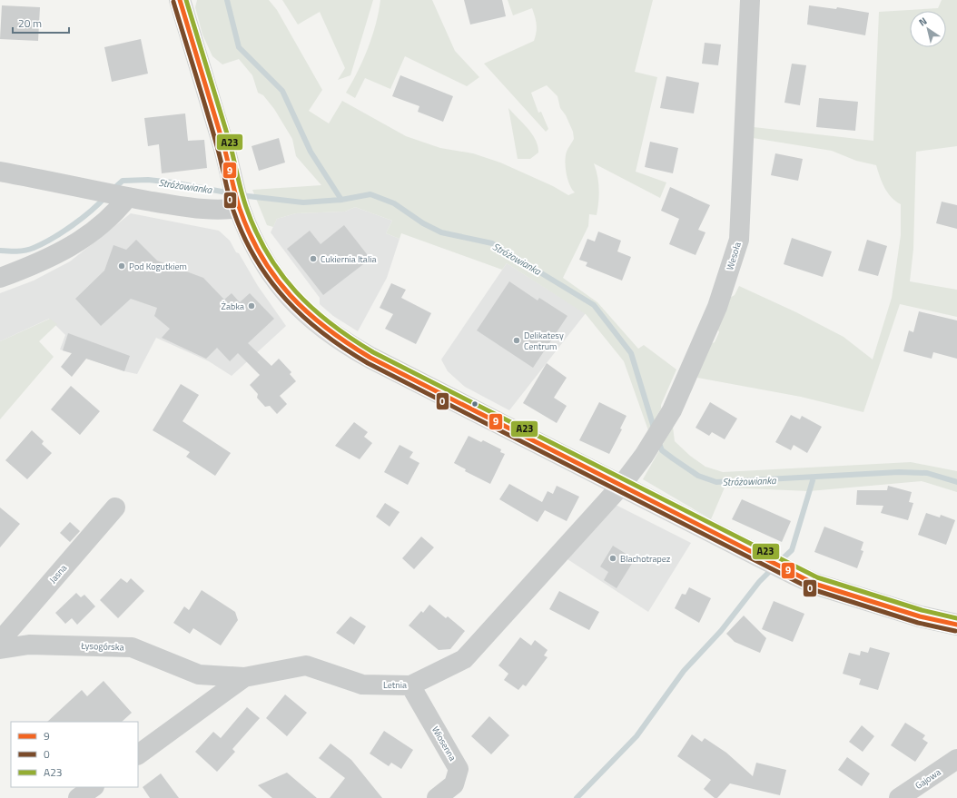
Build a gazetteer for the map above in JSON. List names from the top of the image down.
{
  "streets": {
    "street": [
      "Wesoła",
      "Jasna",
      "Łysogórska",
      "Letnia",
      "Wiosenna",
      "Gajowa"
    ]
  },
  "crossings": [
    ["Wesoła", "Letnia"],
    ["Łysogórska", "Letnia"],
    ["Letnia", "Wiosenna"]
  ],
  "water": ["Stróżowianka"],
  "places": [
    "Cukiernia Italia",
    "Pod Kogutkiem",
    "Żabka",
    "Delikatesy Centrum",
    "Blachotrapez"
  ],
  "lines": ["transit line 9", "transit line A23", "transit line 0"],
  "legend": ["9", "0", "A23"],
  "scale_bar": "20 m",
  "north": "top left"
}
